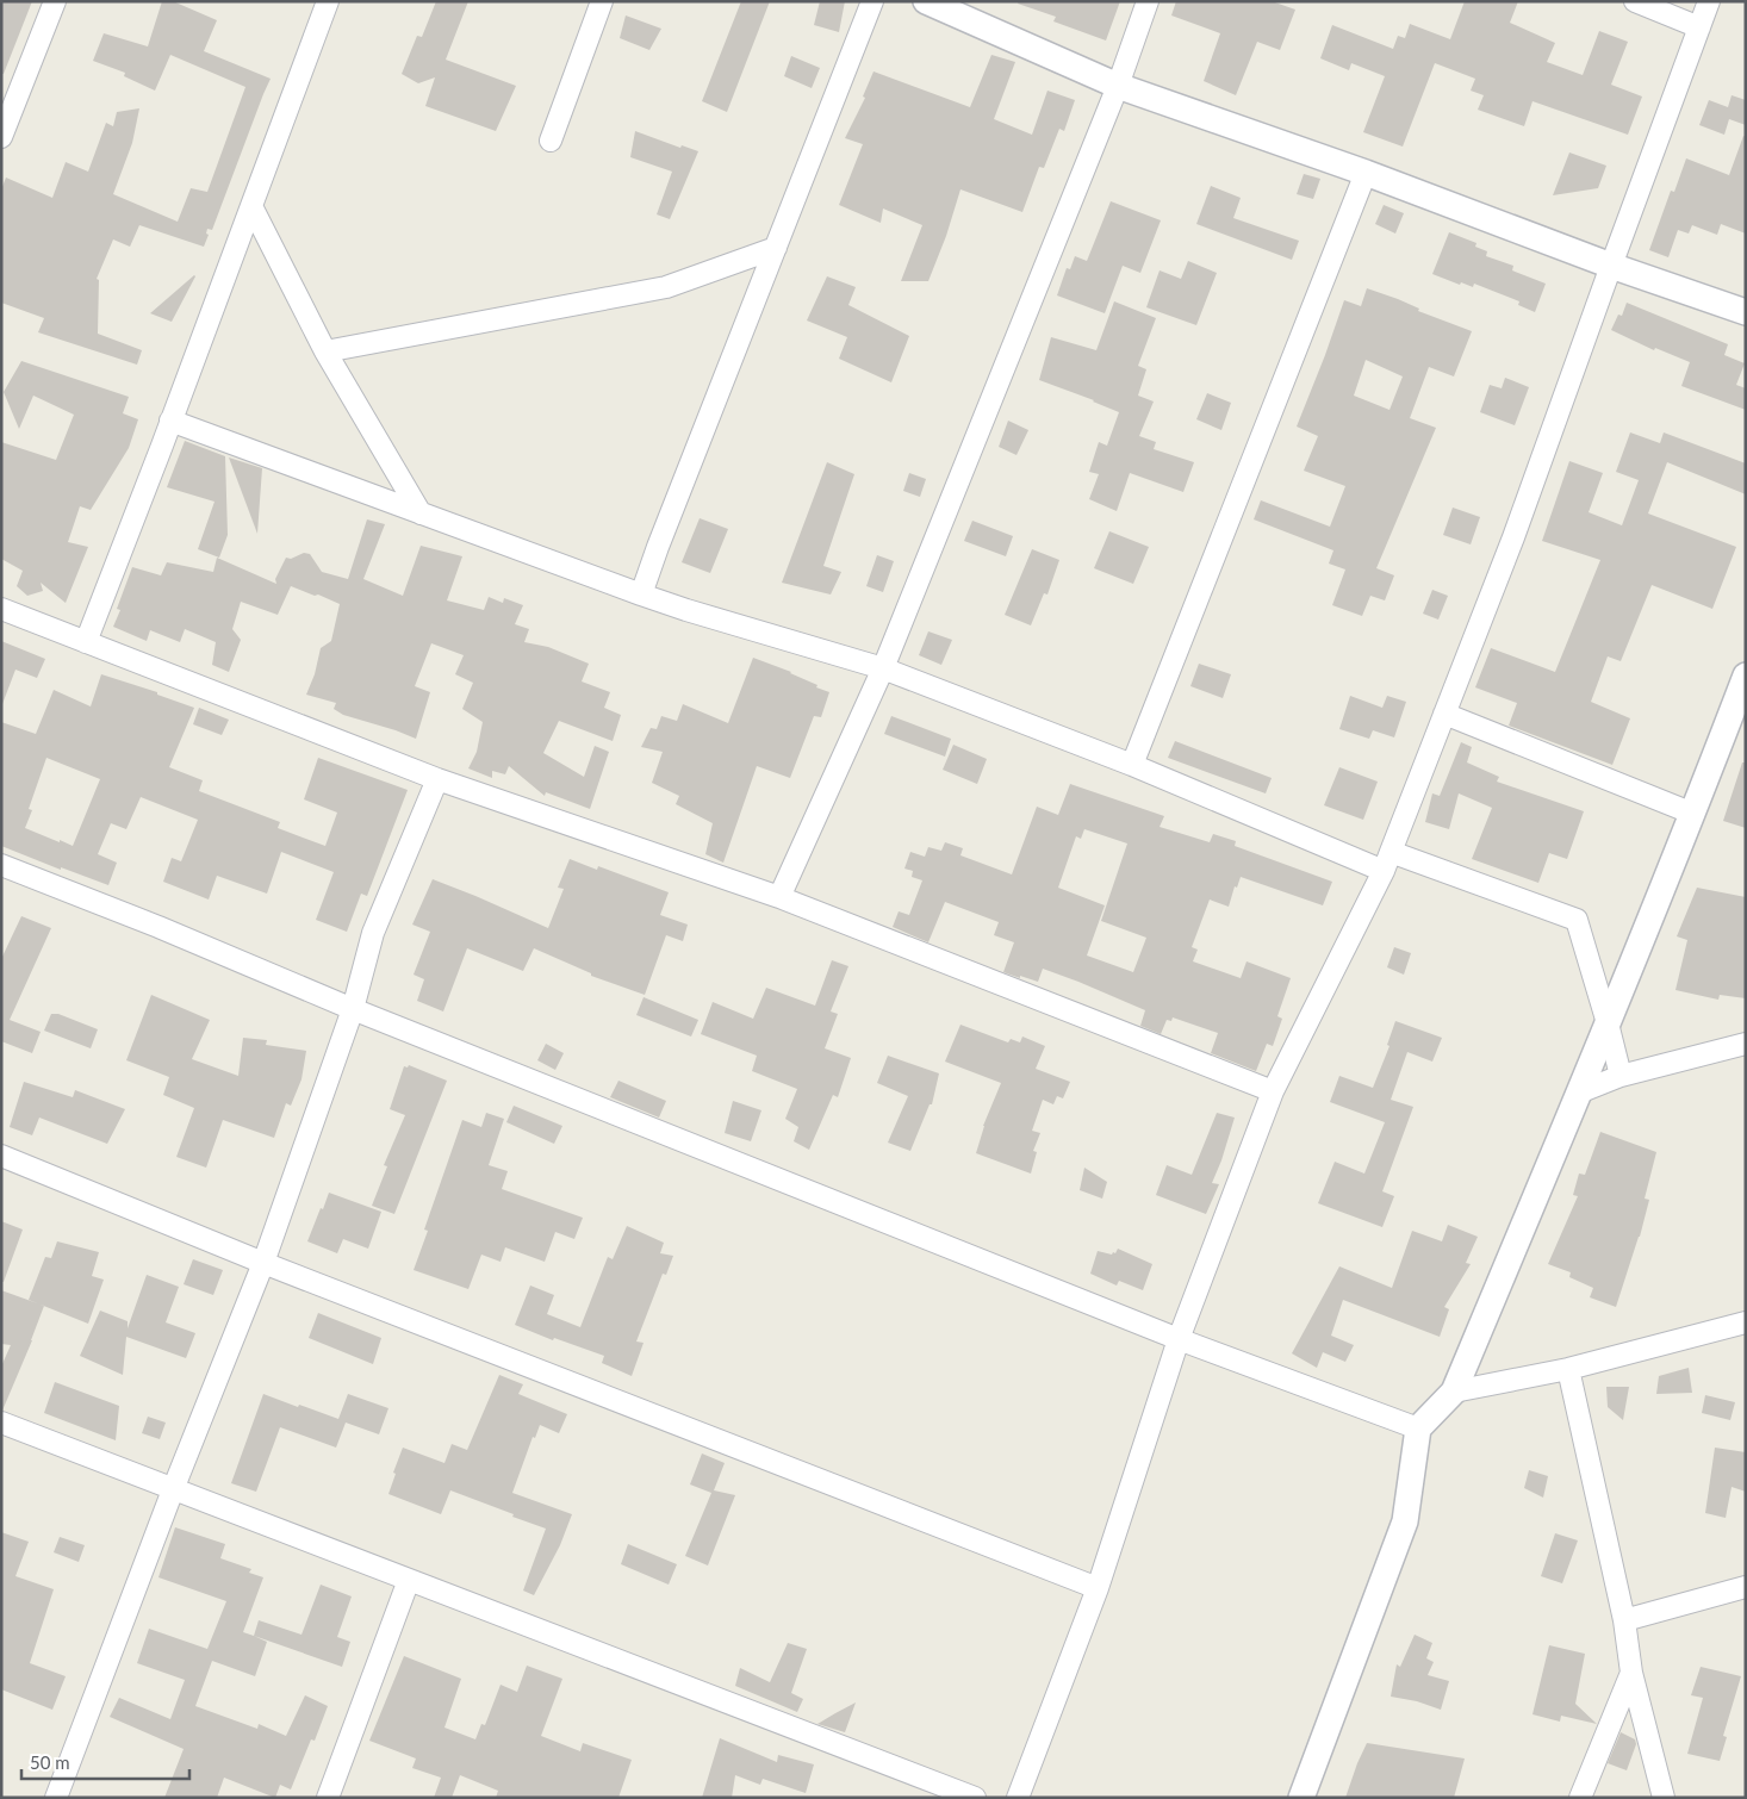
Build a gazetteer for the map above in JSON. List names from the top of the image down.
{
  "scale_bar": "50 m"
}
